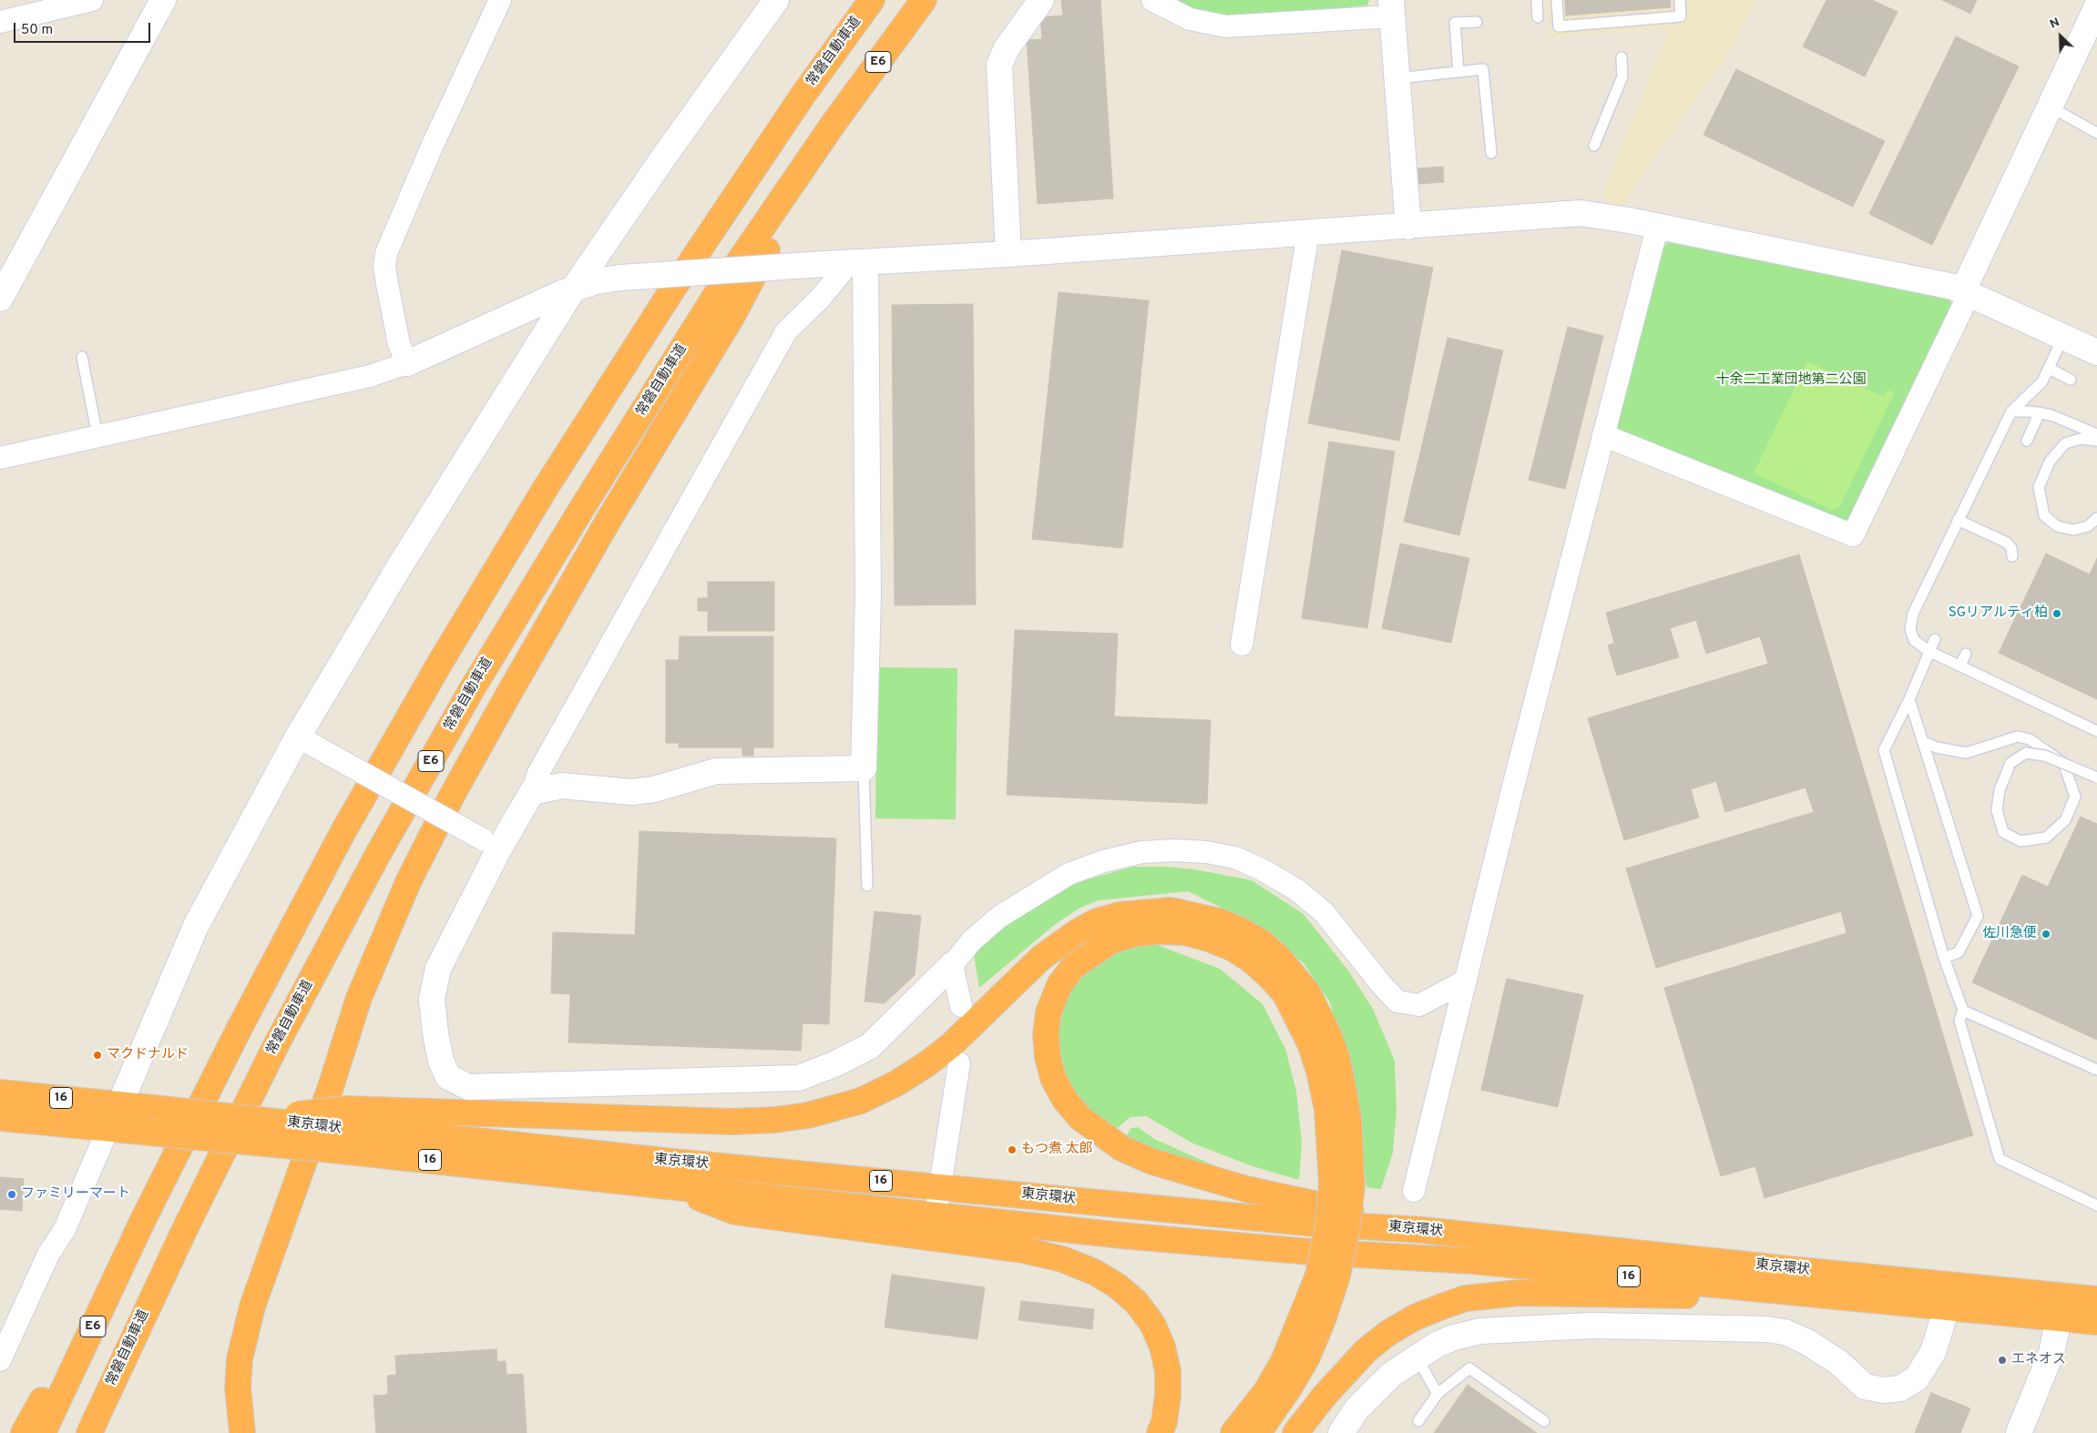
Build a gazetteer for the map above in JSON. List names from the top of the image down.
{
  "streets": {
    "highway": [
      "常磐自動車道",
      "E6",
      "16",
      "東京環状"
    ]
  },
  "parks": ["十余二工業団地第二公園"],
  "places": [
    "SGリアルティ柏",
    "佐川急便",
    "マクドナルド",
    "もつ煮 太郎",
    "ファミリーマート",
    "エネオス"
  ],
  "scale_bar": "50 m",
  "north": "top left"
}
